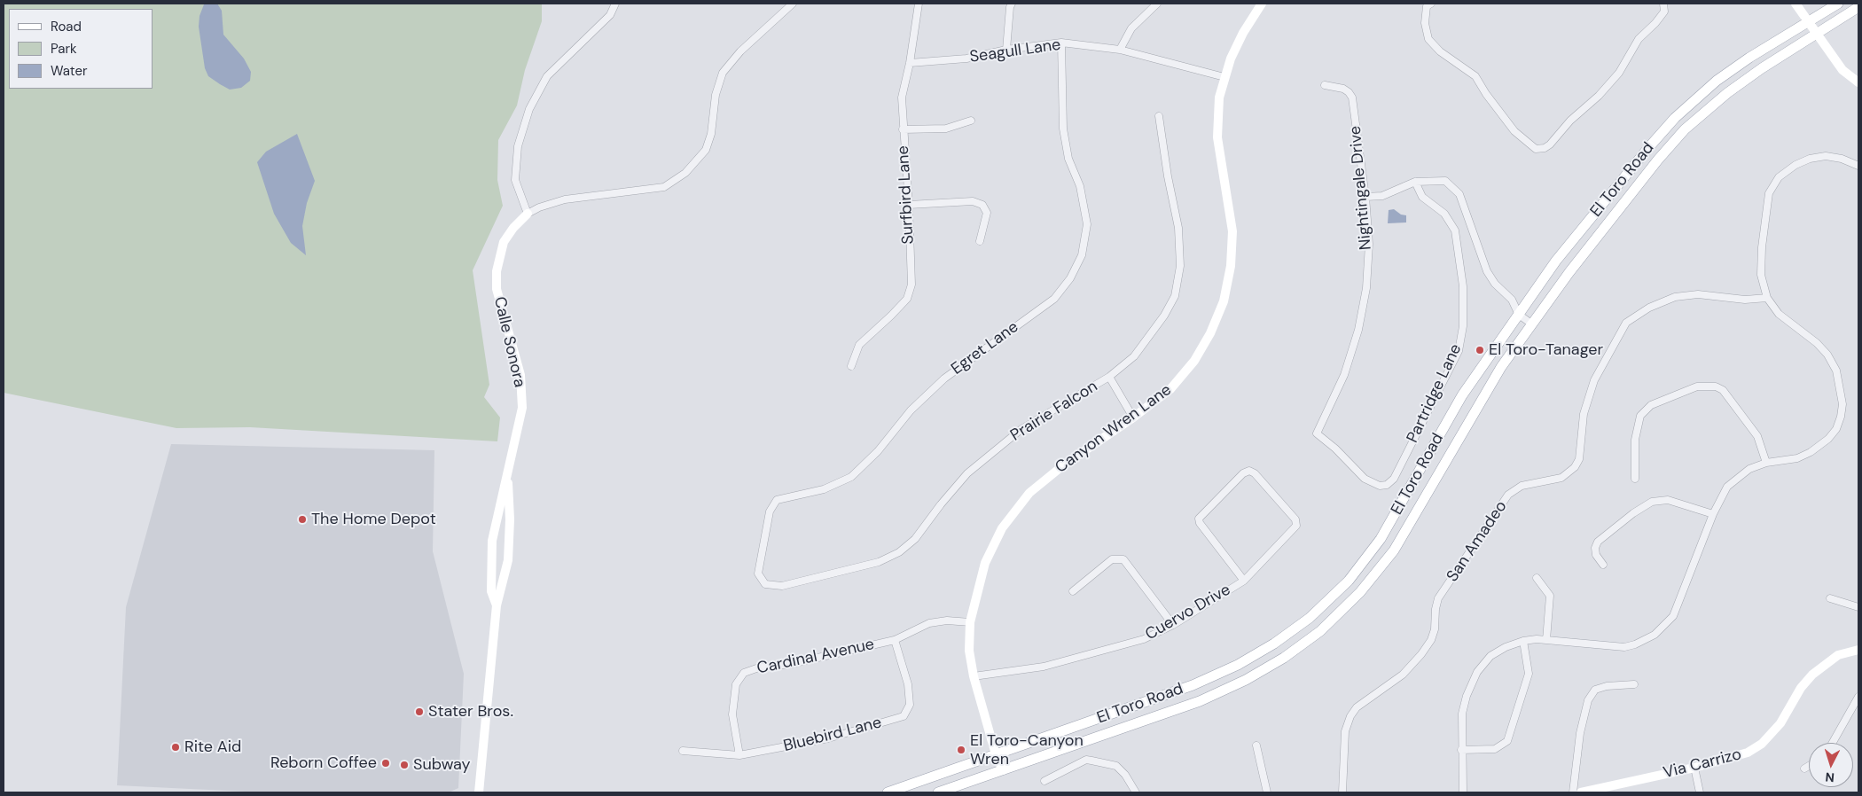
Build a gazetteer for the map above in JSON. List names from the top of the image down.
{
  "streets": {
    "main road": ["El Toro Road"],
    "street": [
      "Seagull Lane",
      "Nightingale Drive",
      "Surfbird Lane",
      "Calle Sonora",
      "Egret Lane",
      "Partridge Lane",
      "Prairie Falcon",
      "Canyon Wren Lane",
      "San Amadeo",
      "Cuervo Drive",
      "Cardinal Avenue",
      "Bluebird Lane",
      "Via Carrizo"
    ]
  },
  "crossings": [
    ["Seagull Lane", "Surfbird Lane"],
    ["Seagull Lane", "Egret Lane"],
    ["Seagull Lane", "Canyon Wren Lane"],
    ["El Toro Road", "Canyon Wren Lane"],
    ["Nightingale Drive", "Partridge Lane"],
    ["Egret Lane", "Prairie Falcon"],
    ["Canyon Wren Lane", "Cuervo Drive"],
    ["Canyon Wren Lane", "Cardinal Avenue"],
    ["Cardinal Avenue", "Bluebird Lane"]
  ],
  "places": [
    "El Toro-Tanager",
    "The Home Depot",
    "Stater Bros.",
    "Rite Aid",
    "El Toro-Canyon Wren",
    "Reborn Coffee",
    "Subway"
  ],
  "legend": ["Road", "Park", "Water"],
  "north": "bottom"
}
